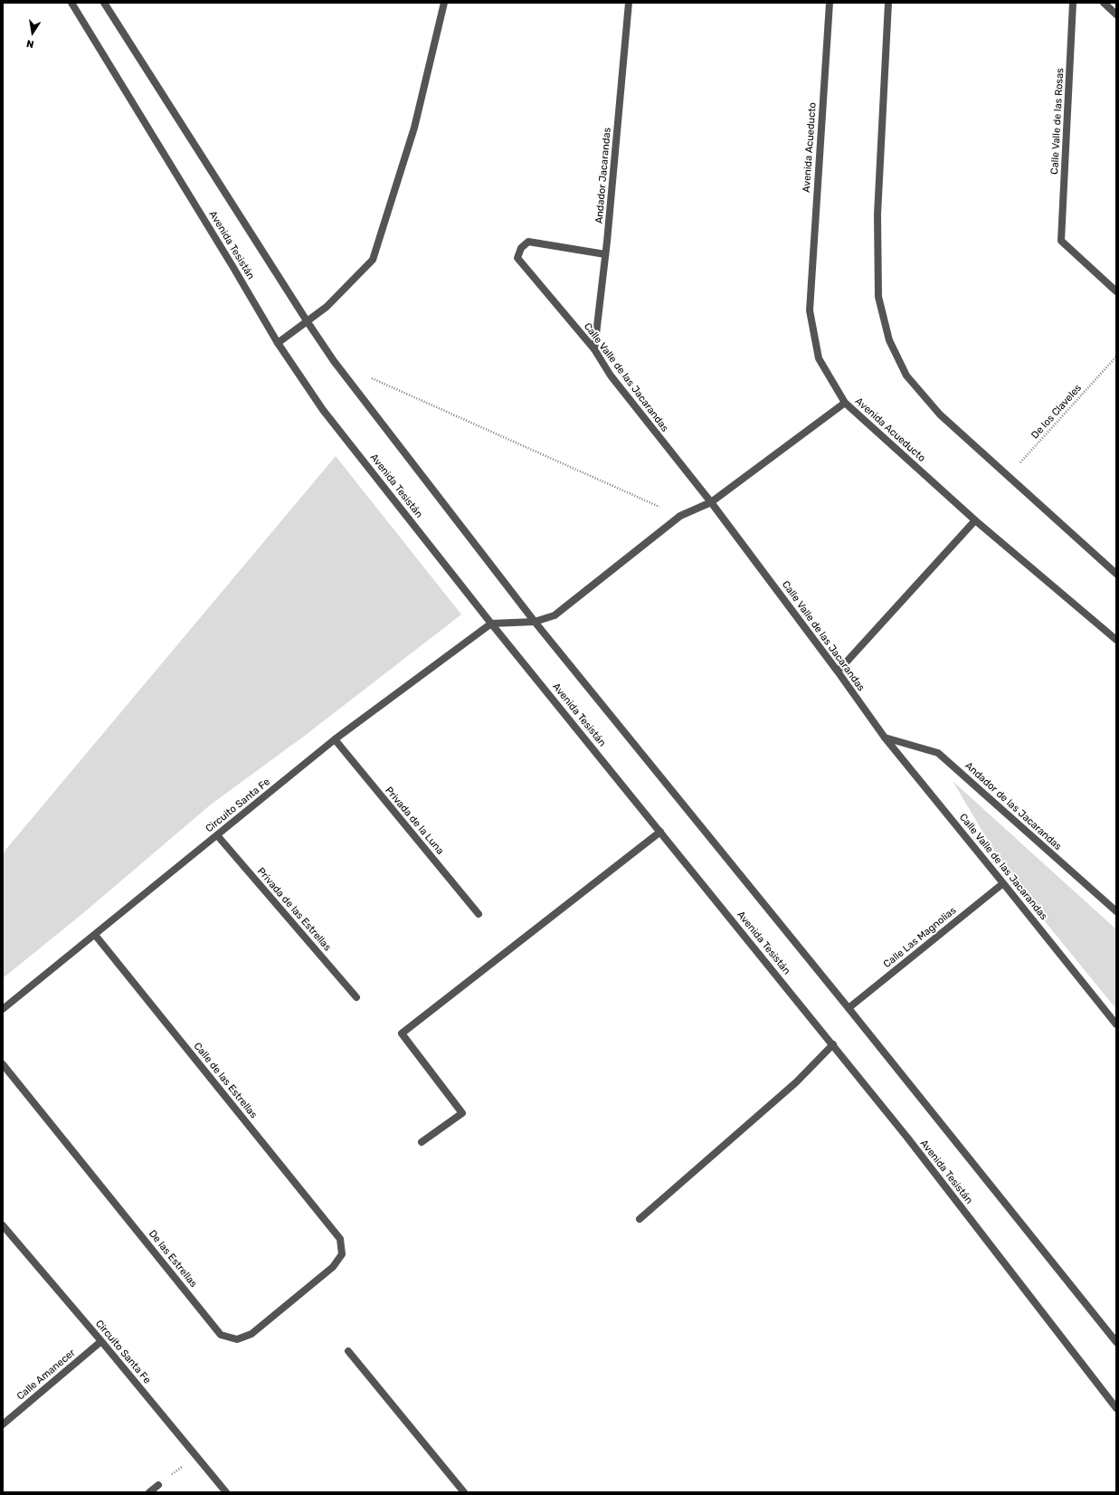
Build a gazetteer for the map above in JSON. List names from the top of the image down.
{
  "streets": {
    "street": [
      "Calle Valle de las Rosas",
      "Avenida Acueducto",
      "Andador Jacarandas",
      "Avenida Tesistán",
      "Calle Valle de las Jacarandas",
      "Circuito Santa Fe",
      "Andador de las Jacarandas",
      "Privada de la Luna",
      "Privada de las Estrellas",
      "Calle Las Magnolias",
      "Calle de las Estrellas",
      "De las Estrellas",
      "Calle Amanecer"
    ],
    "path": ["De los Claveles"]
  },
  "crossings": [
    ["Andador Jacarandas", "Calle Valle de las Jacarandas"],
    ["Avenida Tesistán", "Circuito Santa Fe"],
    ["Calle Valle de las Jacarandas", "Andador de las Jacarandas"],
    ["Calle Valle de las Jacarandas", "Calle Las Magnolias"],
    ["Circuito Santa Fe", "Privada de la Luna"],
    ["Circuito Santa Fe", "Privada de las Estrellas"],
    ["Circuito Santa Fe", "Calle de las Estrellas"],
    ["Circuito Santa Fe", "Calle Amanecer"],
    ["Calle de las Estrellas", "De las Estrellas"]
  ],
  "north": "bottom"
}
